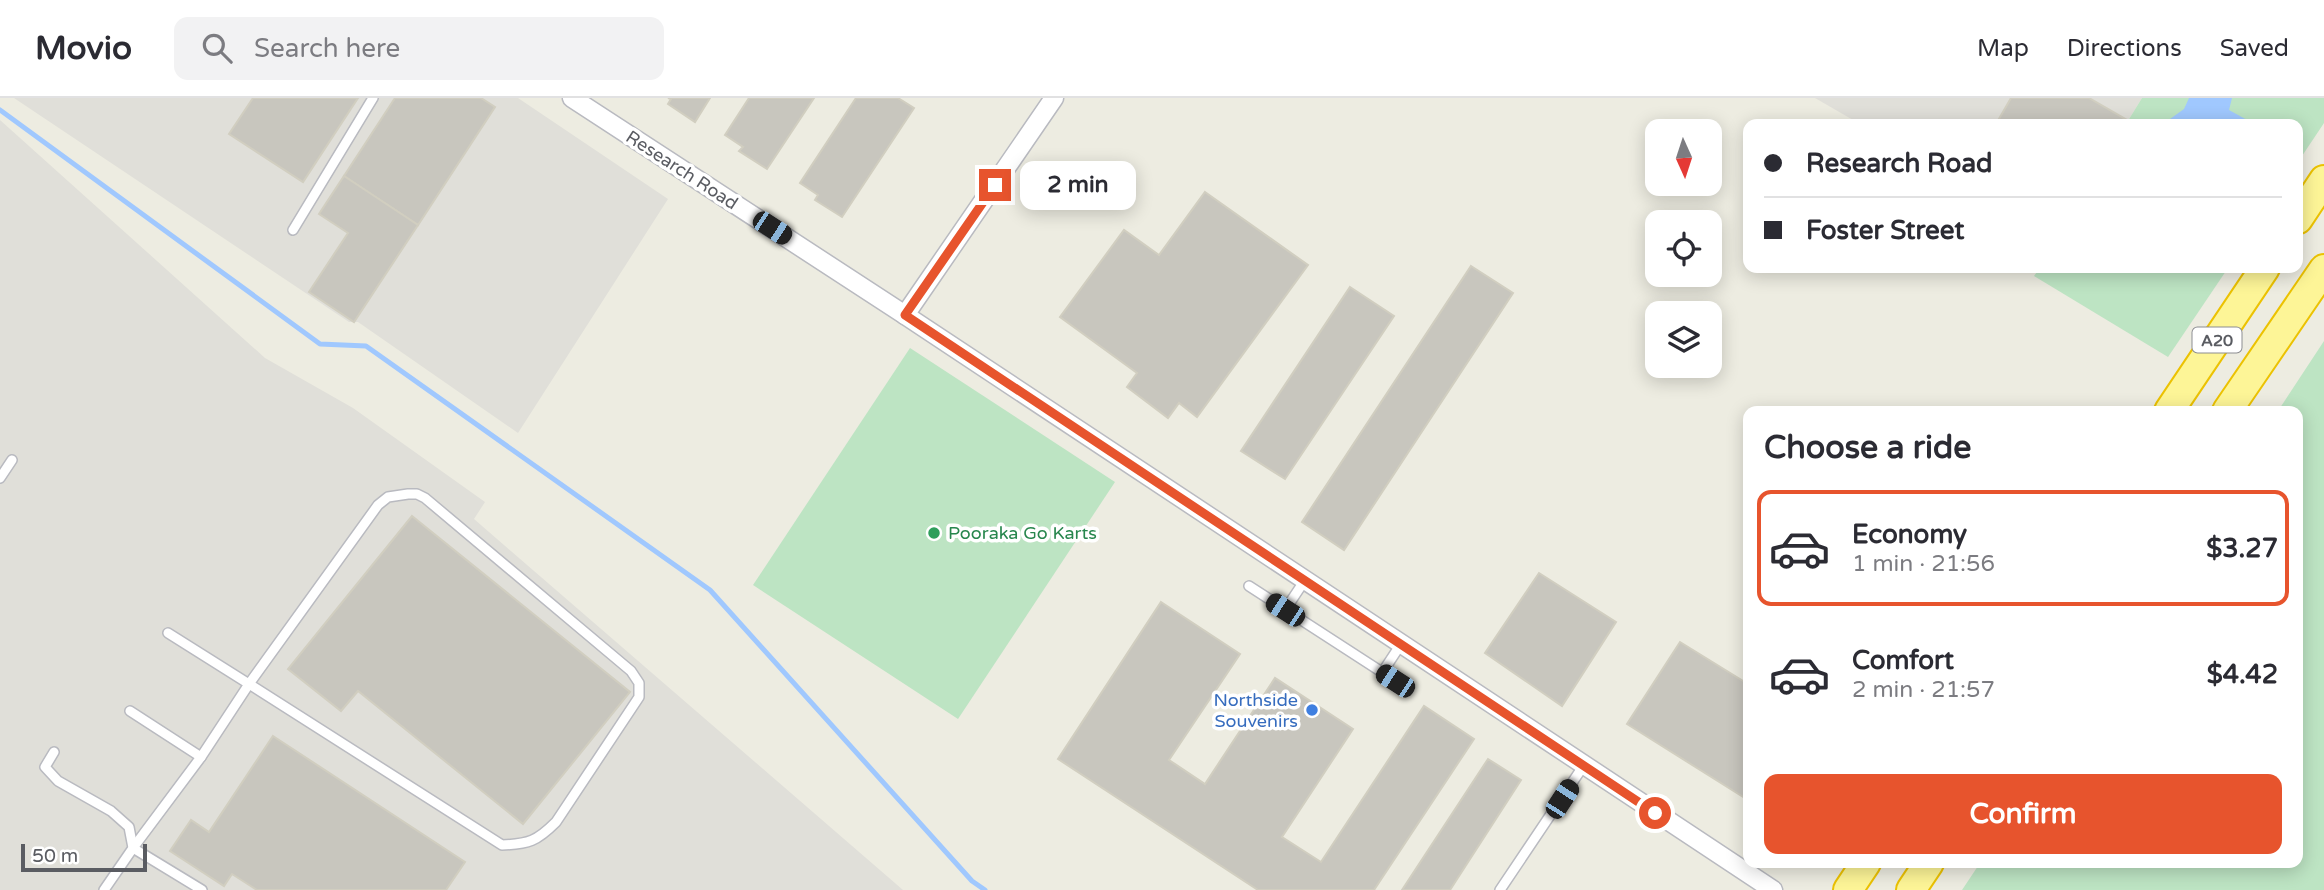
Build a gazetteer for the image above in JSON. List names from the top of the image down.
{
  "streets": {
    "highway": ["A20"],
    "street": ["Research Road"]
  },
  "places": ["Pooraka Go Karts", "Northside Souvenirs"],
  "scale_bar": "50 m",
  "north": "bottom",
  "page": {
    "header": "Movio",
    "search": "Search here",
    "nav": ["Map", "Directions", "Saved"],
    "banner": ["Research Road", "Foster Street"],
    "bubble": "2 min",
    "heading": "Choose a ride",
    "list": [
      {
        "name": "Economy",
        "note": "1 min · 21:56",
        "value": "$3.27"
      },
      {
        "name": "Comfort",
        "note": "2 min · 21:57",
        "value": "$4.42"
      }
    ],
    "buttons": "Confirm",
    "scale": "50 m"
  }
}
